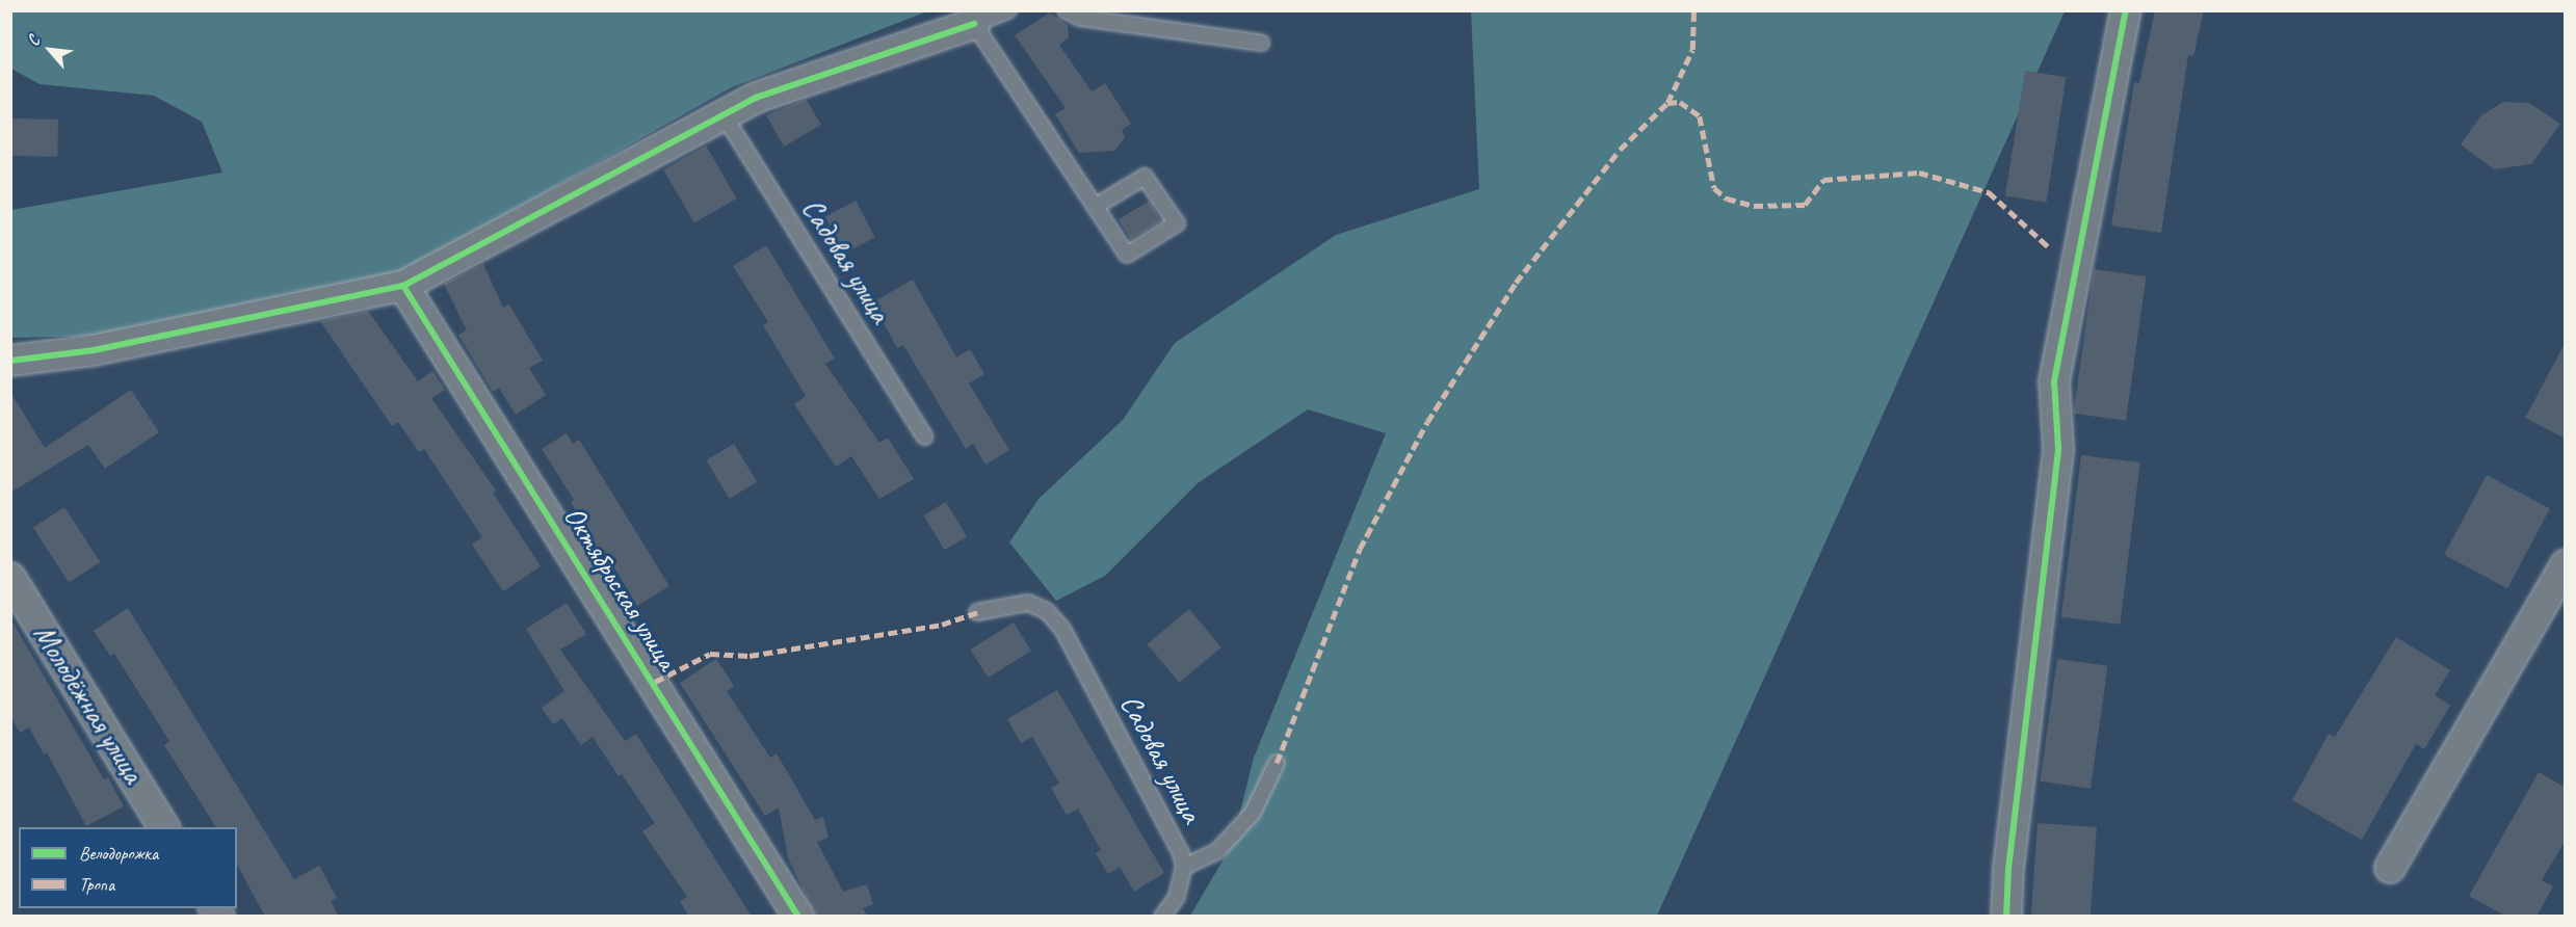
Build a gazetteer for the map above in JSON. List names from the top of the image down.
{
  "streets": {
    "street": ["Октябрьская улица", "Молодёжная улица"],
    "lane": ["Садовая улица"]
  },
  "legend": ["Велодорожка", "Тропа"],
  "north": "top left"
}
